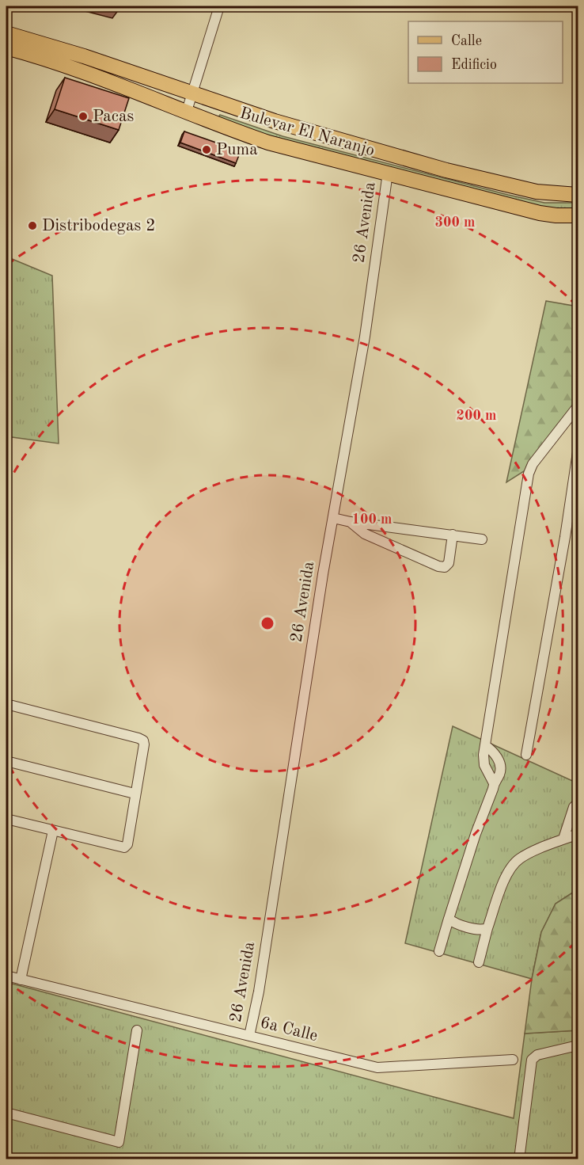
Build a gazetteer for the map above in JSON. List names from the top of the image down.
{
  "streets": {
    "main road": ["Bulevar El Naranjo"],
    "street": ["26 Avenida", "6a Calle"]
  },
  "crossings": [
    ["Bulevar El Naranjo", "26 Avenida"],
    ["26 Avenida", "6a Calle"]
  ],
  "places": ["Pacas", "Puma", "Distribodegas 2"],
  "legend": ["Calle", "Edificio"],
  "rings": ["300 m", "200 m", "100 m"]
}
